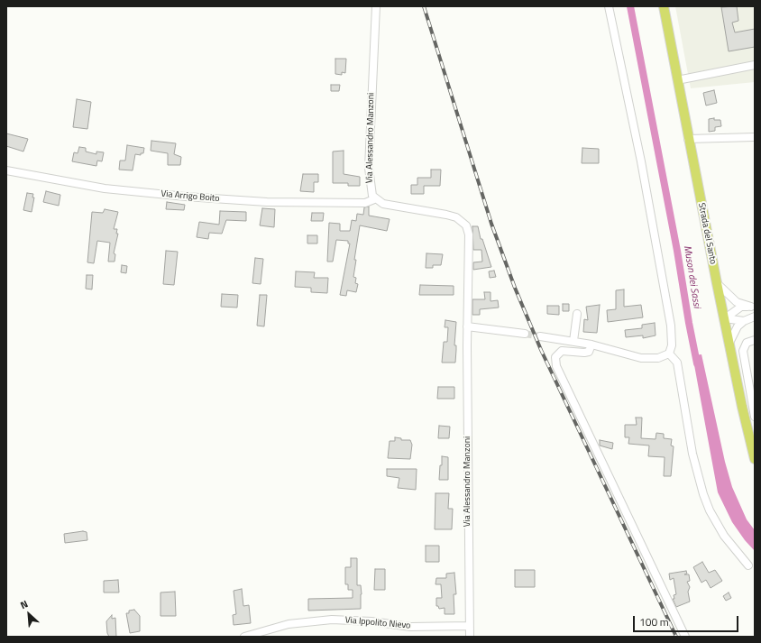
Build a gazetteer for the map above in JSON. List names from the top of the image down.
{
  "streets": {
    "main road": ["Strada del Santo"],
    "street": ["Via Alessandro Manzoni", "Via Arrigo Boito", "Via Ippolito Nievo"]
  },
  "crossings": [
    ["Via Alessandro Manzoni", "Via Arrigo Boito"],
    ["Via Alessandro Manzoni", "Via Ippolito Nievo"]
  ],
  "water": ["Muson dei Sassi"],
  "scale_bar": "100 m",
  "north": "top left"
}
